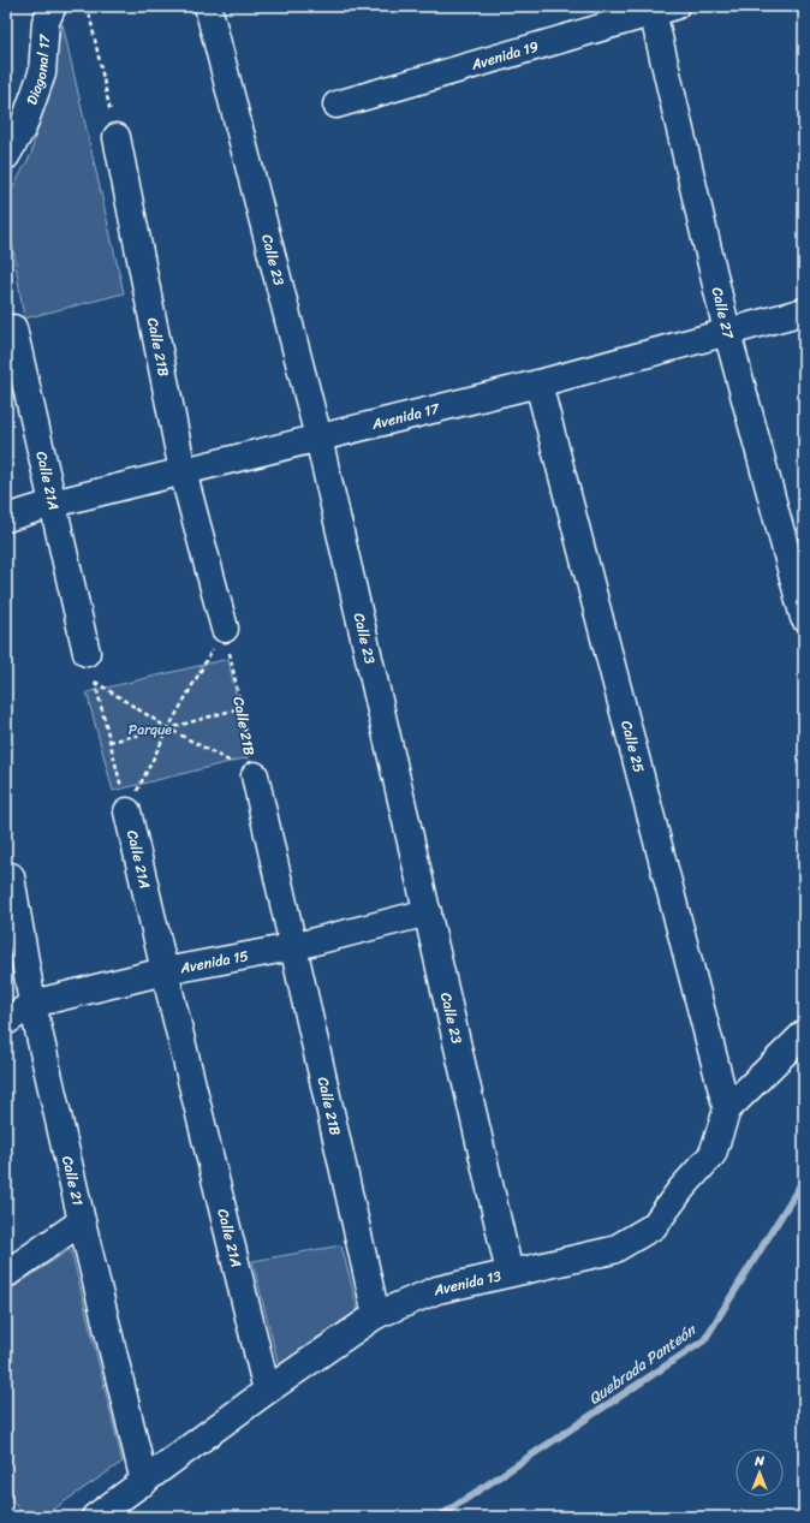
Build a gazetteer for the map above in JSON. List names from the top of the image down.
{
  "streets": {
    "street": [
      "Avenida 19",
      "Diagonal 17",
      "Calle 23",
      "Calle 27",
      "Calle 21B",
      "Avenida 17",
      "Calle 21A",
      "Calle 25",
      "Avenida 15",
      "Calle 21",
      "Avenida 13"
    ]
  },
  "crossings": [
    ["Avenida 19", "Calle 27"],
    ["Calle 23", "Avenida 17"],
    ["Calle 23", "Avenida 15"],
    ["Calle 23", "Avenida 13"],
    ["Calle 27", "Avenida 17"],
    ["Calle 21B", "Avenida 17"],
    ["Calle 21B", "Avenida 15"],
    ["Calle 21B", "Avenida 13"],
    ["Avenida 17", "Calle 21A"],
    ["Avenida 17", "Calle 25"],
    ["Calle 21A", "Avenida 15"],
    ["Calle 21A", "Avenida 13"],
    ["Calle 25", "Avenida 13"],
    ["Avenida 15", "Calle 21"],
    ["Calle 21", "Avenida 13"]
  ],
  "water": ["Quebrada Panteón"],
  "parks": ["Parque"],
  "north": "top"
}
